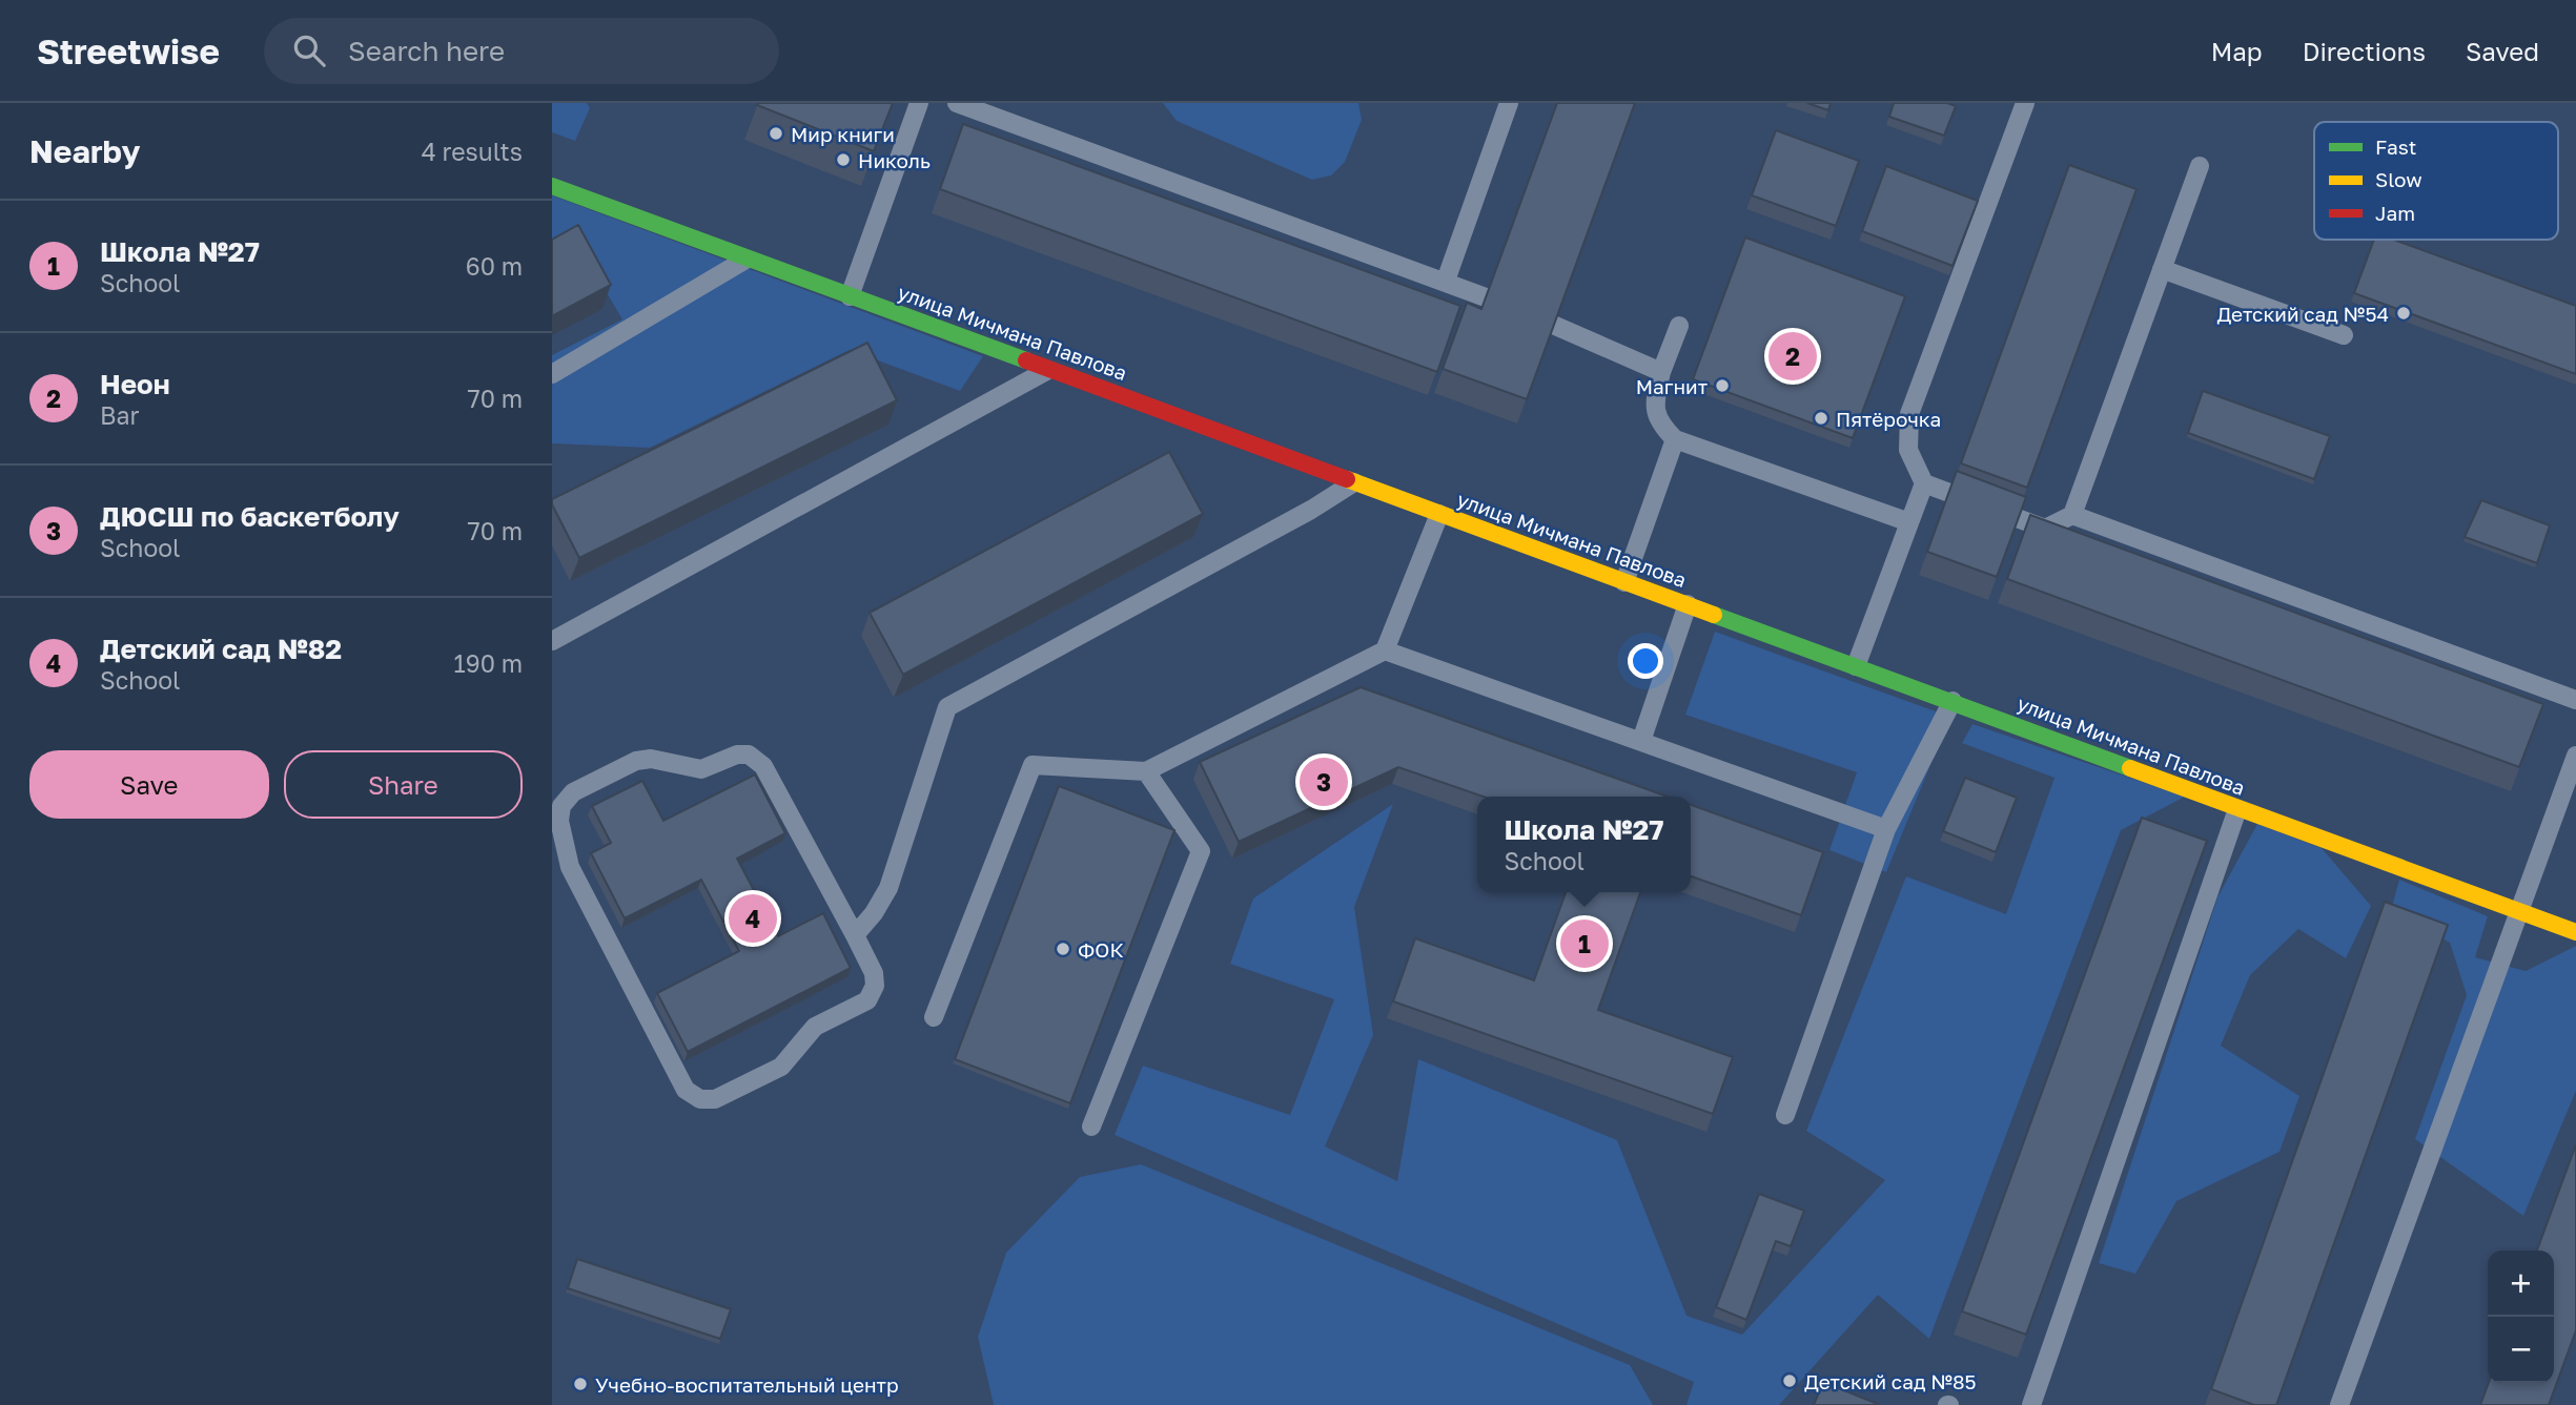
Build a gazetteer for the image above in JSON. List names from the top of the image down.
{
  "streets": {
    "street": ["улица Мичмана Павлова"]
  },
  "places": [
    "Мир книги",
    "Николь",
    "Детский сад №54",
    "Магнит",
    "Пятёрочка",
    "ФОК",
    "Детский сад №85",
    "Учебно-воспитательный центр"
  ],
  "legend": ["Fast", "Slow", "Jam"],
  "page": {
    "header": "Streetwise",
    "search": "Search here",
    "nav": ["Map", "Directions", "Saved"],
    "heading": ["Nearby", "4 results"],
    "list": [
      {
        "mark": "1",
        "name": "Школа №27",
        "note": "School",
        "value": "60 m"
      },
      {
        "mark": "2",
        "name": "Неон",
        "note": "Bar",
        "value": "70 m"
      },
      {
        "mark": "3",
        "name": "ДЮСШ по баскетболу",
        "note": "School",
        "value": "70 m"
      },
      {
        "mark": "4",
        "name": "Детский сад №82",
        "note": "School",
        "value": "190 m"
      }
    ],
    "pins": [
      "2",
      "3",
      "4",
      "1"
    ],
    "buttons": ["Save", "Share"],
    "popup": ["Школа №27", "School"],
    "map_buttons": ["+", "−"]
  }
}
